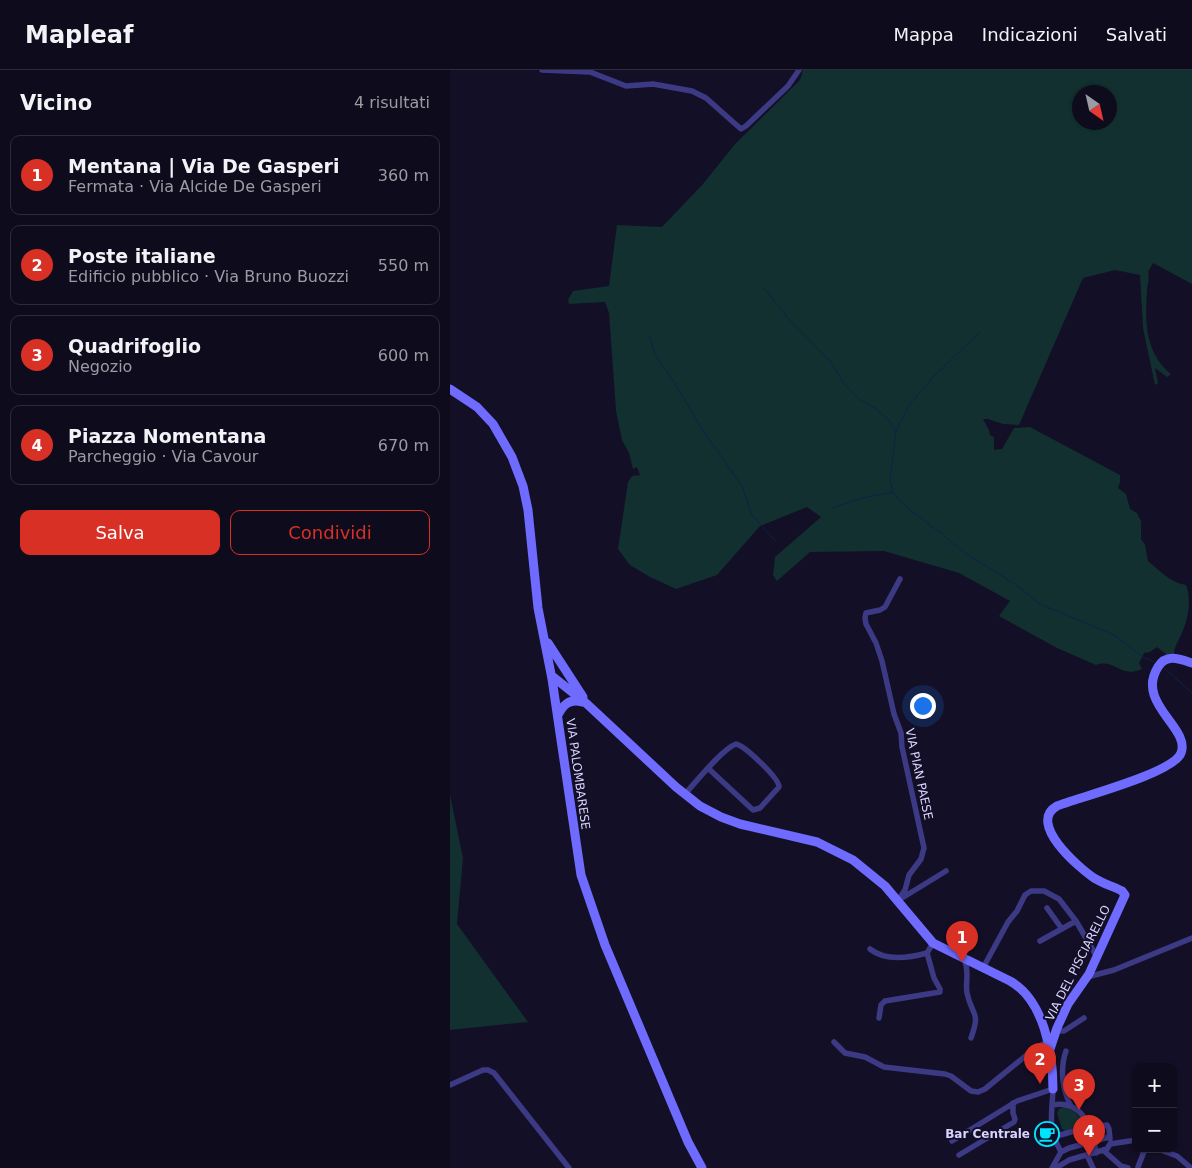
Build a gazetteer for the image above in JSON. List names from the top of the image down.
{
  "streets": {
    "street": ["VIA PALOMBARESE", "VIA PIAN PAESE", "VIA DEL PISCIARELLO"]
  },
  "places": {
    "cafe": ["Bar Centrale"]
  },
  "north": "bottom right",
  "page": {
    "header": "Mapleaf",
    "nav": ["Mappa", "Indicazioni", "Salvati"],
    "heading": ["Vicino", "4 risultati"],
    "list": [
      {
        "mark": "1",
        "name": "Mentana | Via De Gasperi",
        "note": "Fermata · Via Alcide De Gasperi",
        "value": "360 m"
      },
      {
        "mark": "2",
        "name": "Poste italiane",
        "note": "Edificio pubblico · Via Bruno Buozzi",
        "value": "550 m"
      },
      {
        "mark": "3",
        "name": "Quadrifoglio",
        "note": "Negozio",
        "value": "600 m"
      },
      {
        "mark": "4",
        "name": "Piazza Nomentana",
        "note": "Parcheggio · Via Cavour",
        "value": "670 m"
      }
    ],
    "buttons": ["Salva", "Condividi"],
    "pins": [
      "1",
      "2",
      "3",
      "4"
    ],
    "map_buttons": ["+", "−"]
  }
}
